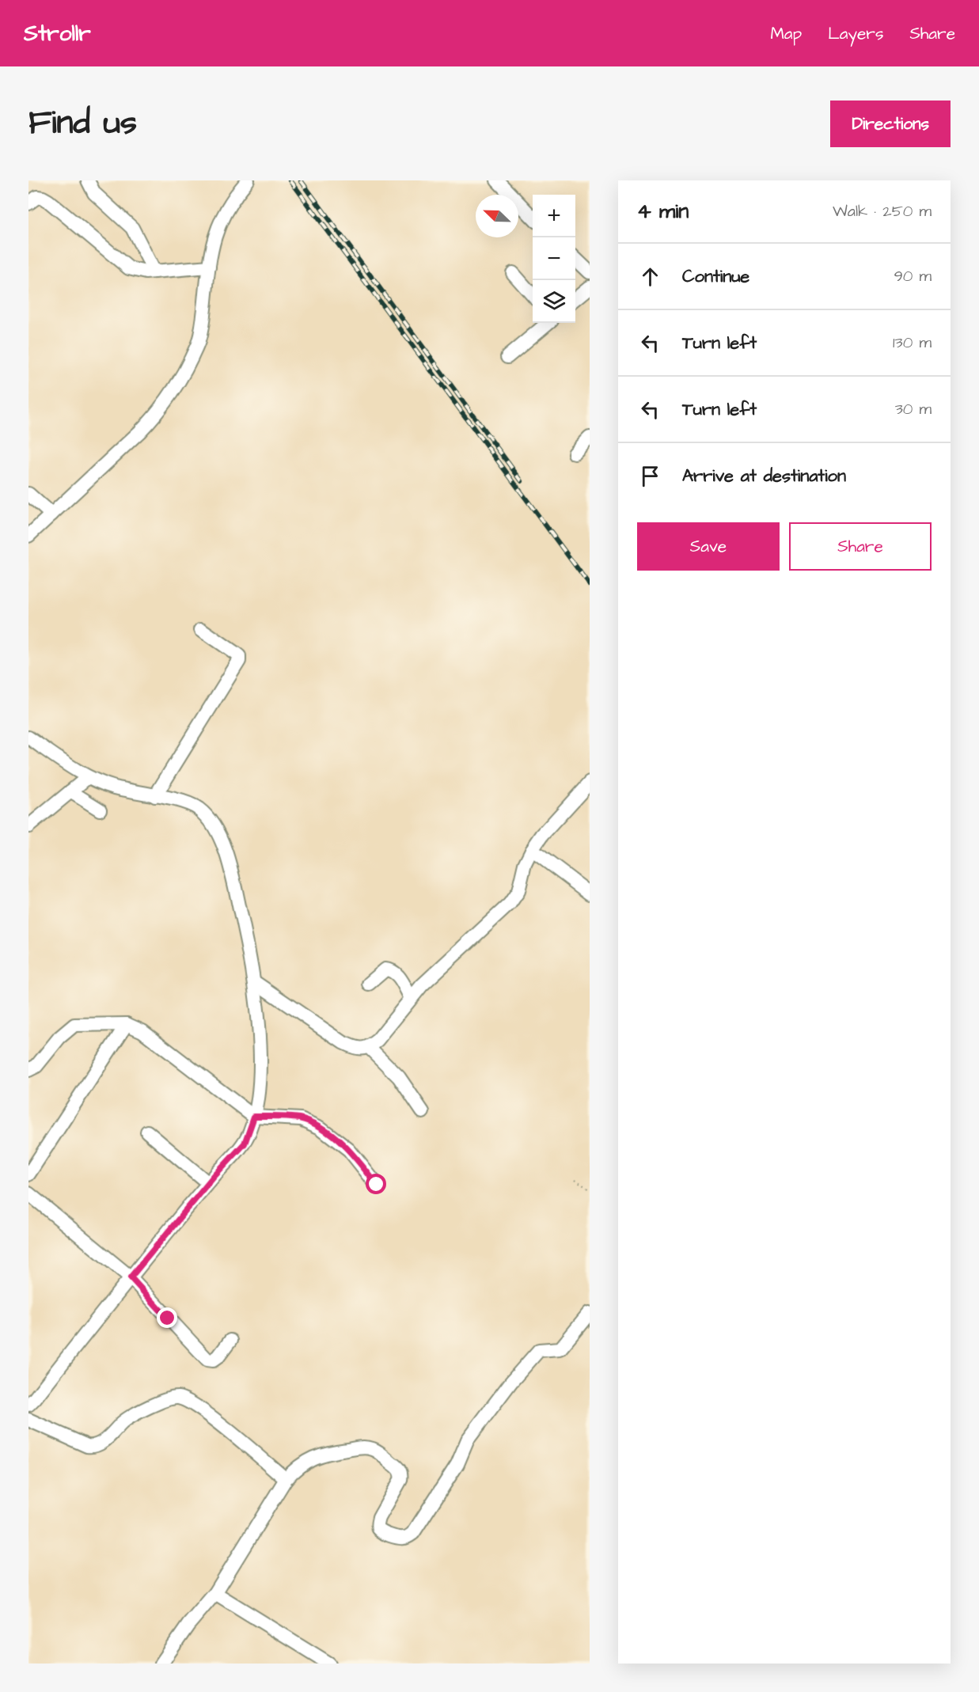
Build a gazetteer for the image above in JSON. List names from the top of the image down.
{
  "north": "top left",
  "page": {
    "header": "Strollr",
    "nav": ["Map", "Layers", "Share"],
    "title": "Find us",
    "buttons": [
      "Directions",
      ["Save", "Share"]
    ],
    "heading": ["4 min", "Walk · 250 m"],
    "map_buttons": ["+", "−"],
    "list": [
      ["Continue", "90 m"],
      ["Turn left", "130 m"],
      ["Turn left", "30 m"],
      "Arrive at destination"
    ]
  }
}
